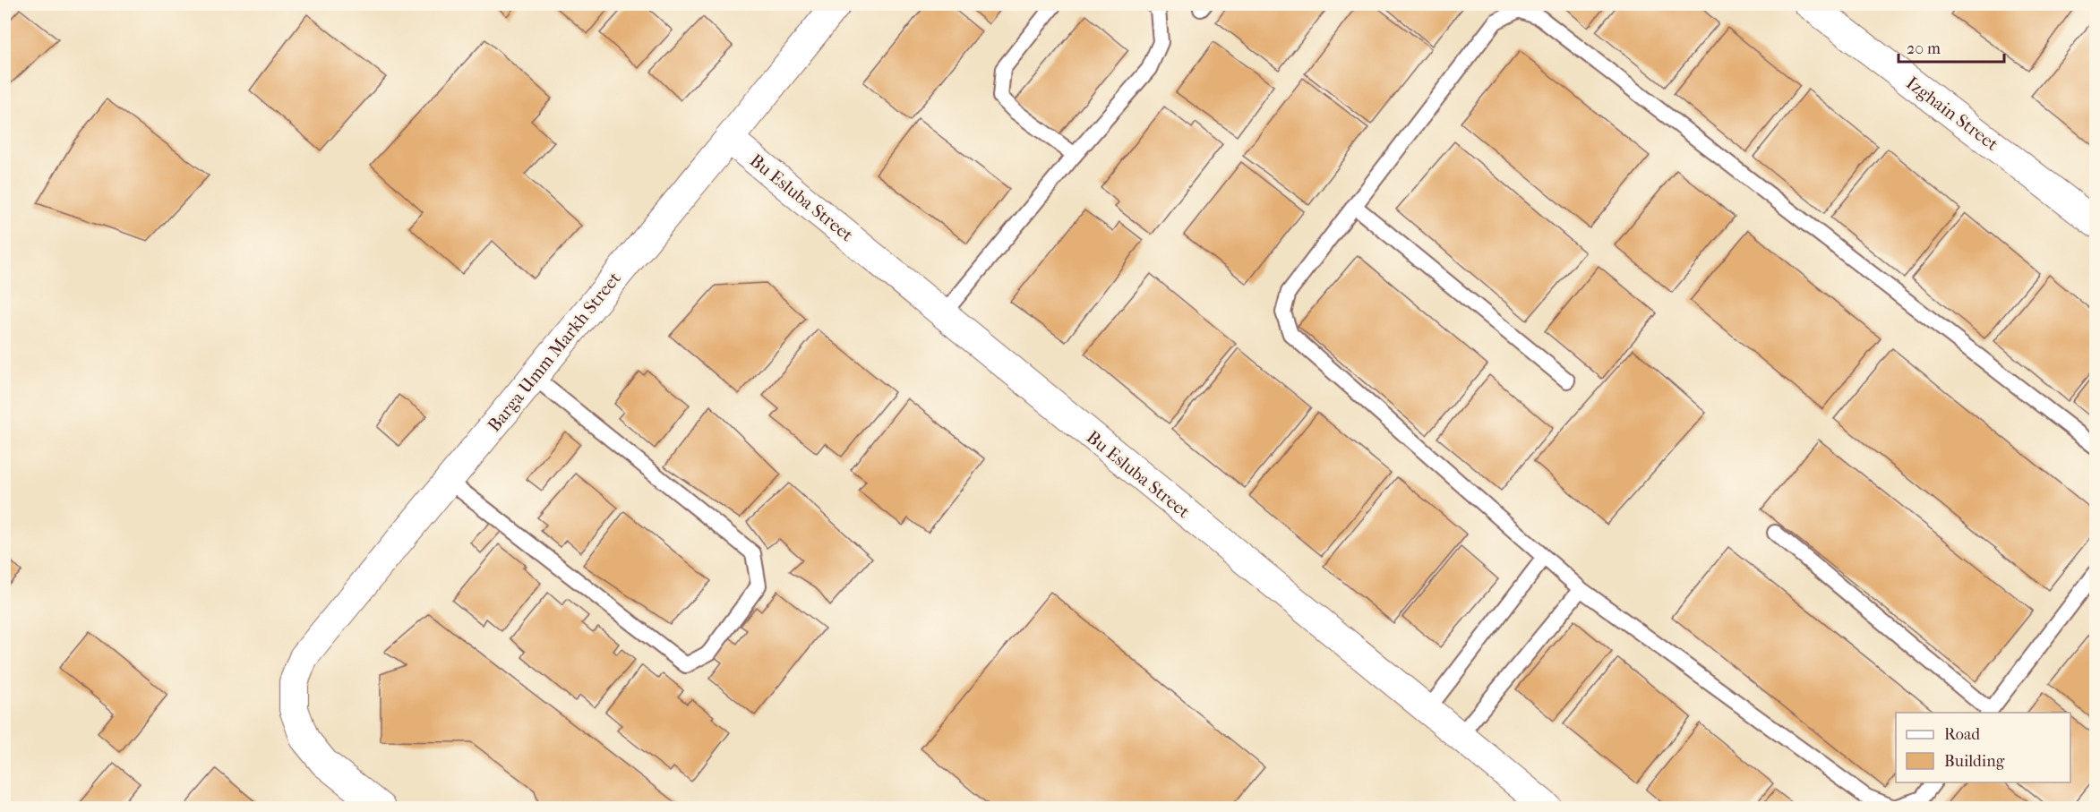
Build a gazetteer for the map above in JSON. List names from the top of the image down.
{
  "streets": {
    "street": ["Izghain Street", "Bu Esluba Street", "Barga Umm Markh Street"]
  },
  "crossings": [
    ["Bu Esluba Street", "Barga Umm Markh Street"]
  ],
  "legend": ["Road", "Building"],
  "scale_bar": "20 m"
}
